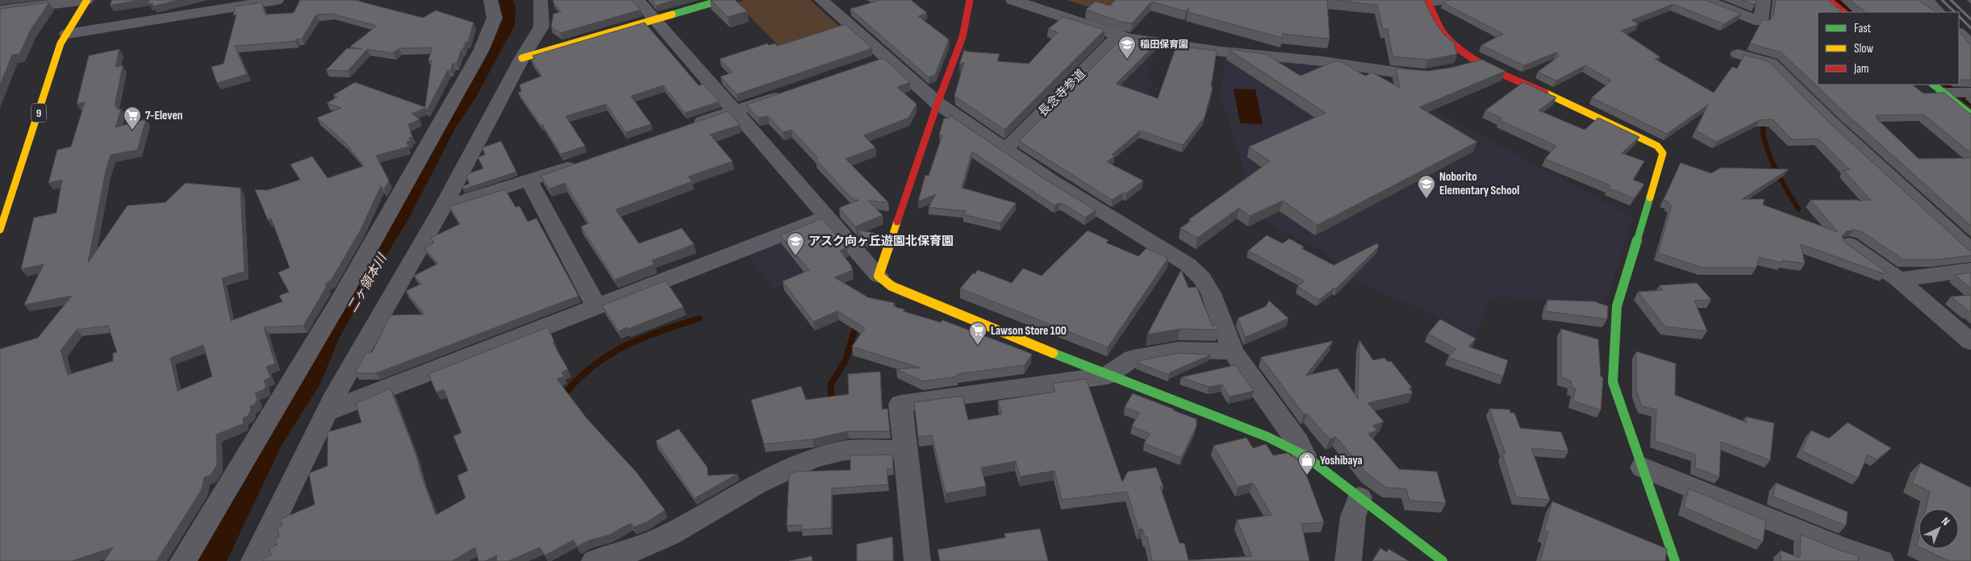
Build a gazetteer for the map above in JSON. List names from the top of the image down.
{
  "streets": {
    "street": ["長念寺参道", "9"]
  },
  "water": ["二ヶ領本川"],
  "places": {
    "school or university": ["稲田保育園", "Noborito Elementary School", "アスク向ヶ丘遊園北保育園"],
    "supermarket": ["7-Eleven", "Lawson Store 100"],
    "shop": ["Yoshibaya"]
  },
  "legend": ["Fast", "Slow", "Jam"],
  "north": "top right"
}
